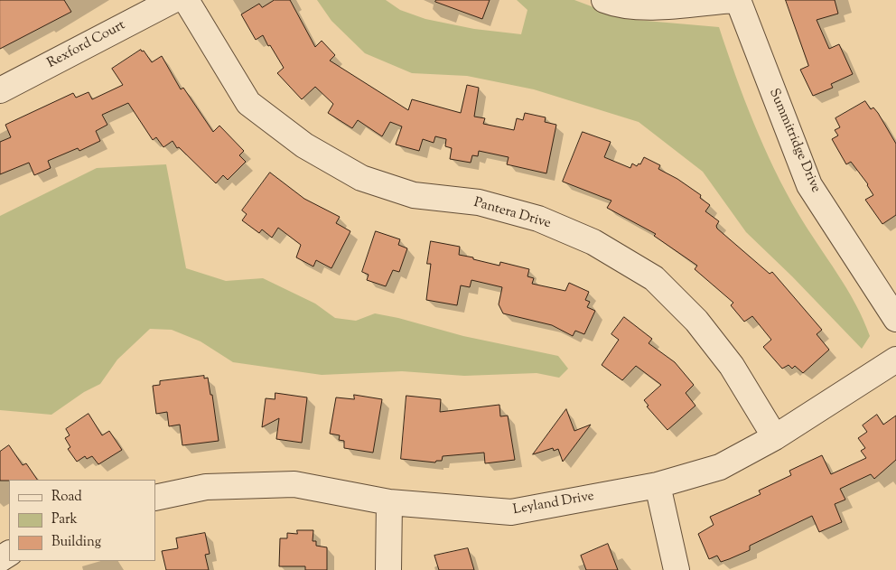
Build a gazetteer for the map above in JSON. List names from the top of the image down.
{
  "streets": {
    "street": [
      "Rexford Court",
      "Summitridge Drive",
      "Pantera Drive",
      "Leyland Drive"
    ]
  },
  "crossings": [
    ["Pantera Drive", "Leyland Drive"]
  ],
  "legend": ["Road", "Park", "Building"]
}
